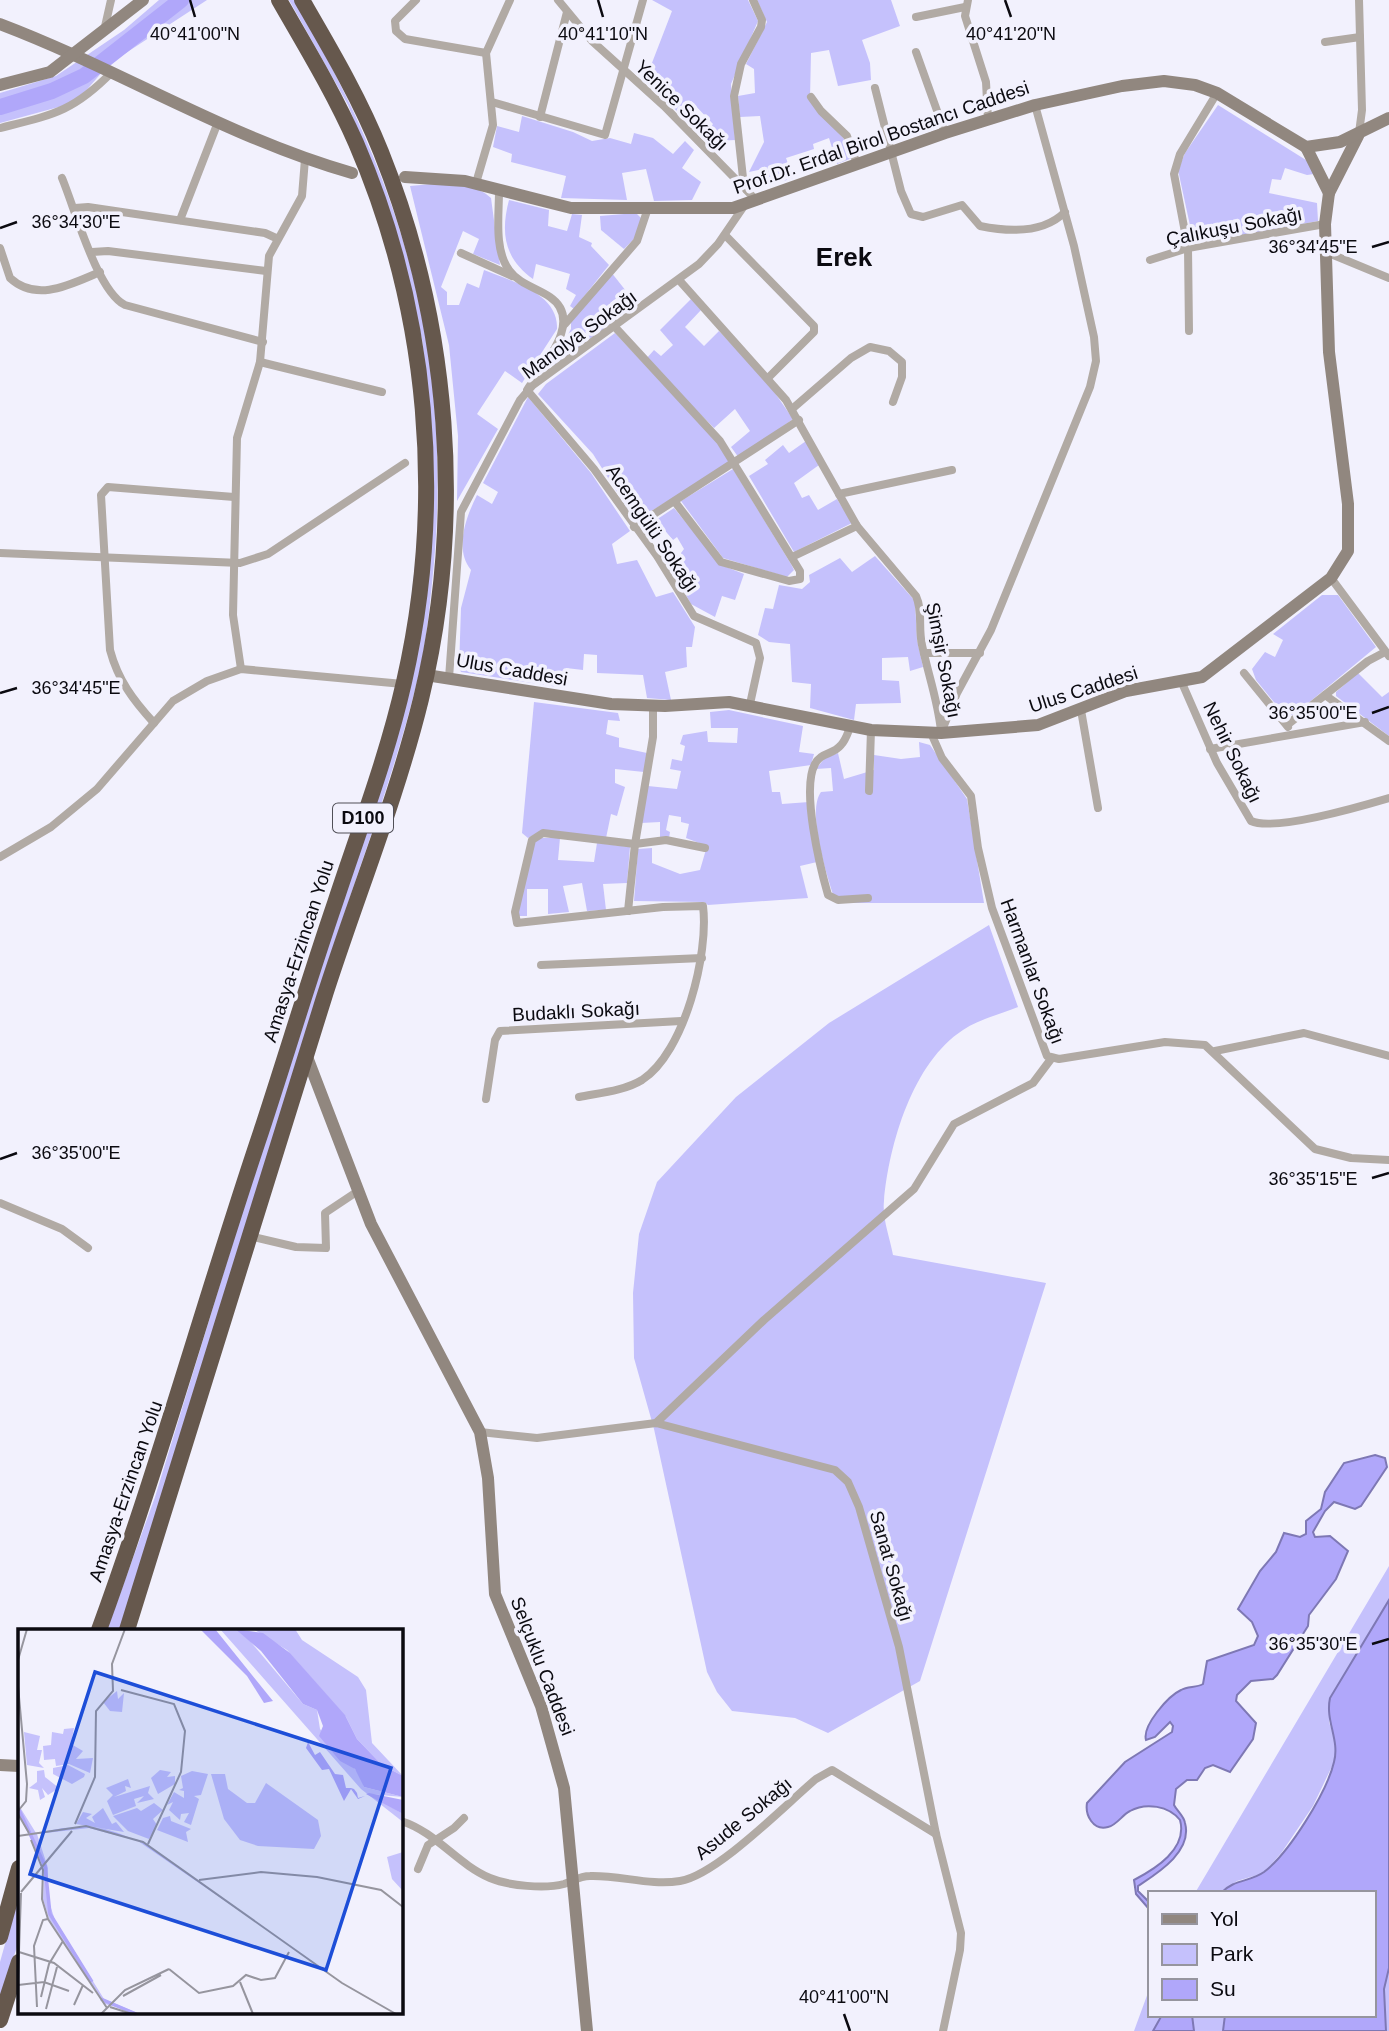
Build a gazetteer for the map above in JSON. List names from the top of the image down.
{
  "streets": {
    "highway": ["D100", "Amasya-Erzincan Yolu"],
    "street": [
      "Yenice Sokağı",
      "Prof.Dr. Erdal Birol Bostancı Caddesi",
      "Çalıkuşu Sokağı",
      "Manolya Sokağı",
      "Acemgülü Sokağı",
      "Şimşir Sokağı",
      "Ulus Caddesi",
      "Nehir Sokağı",
      "Harmanlar Sokağı",
      "Budaklı Sokağı",
      "Sanat Sokağı",
      "Selçuklu Caddesi",
      "Asude Sokağı"
    ]
  },
  "crossings": [
    ["Yenice Sokağı", "Prof.Dr. Erdal Birol Bostancı Caddesi"],
    ["Prof.Dr. Erdal Birol Bostancı Caddesi", "Manolya Sokağı"],
    ["Çalıkuşu Sokağı", "Ulus Caddesi"],
    ["Manolya Sokağı", "Acemgülü Sokağı"],
    ["Manolya Sokağı", "Şimşir Sokağı"],
    ["Manolya Sokağı", "Ulus Caddesi"],
    ["Acemgülü Sokağı", "Ulus Caddesi"],
    ["Şimşir Sokağı", "Ulus Caddesi"],
    ["Şimşir Sokağı", "Harmanlar Sokağı"],
    ["Ulus Caddesi", "Nehir Sokağı"],
    ["Ulus Caddesi", "Amasya-Erzincan Yolu"],
    ["Ulus Caddesi", "Harmanlar Sokağı"],
    ["Amasya-Erzincan Yolu", "Selçuklu Caddesi"],
    ["Sanat Sokağı", "Selçuklu Caddesi"],
    ["Sanat Sokağı", "Asude Sokağı"],
    ["Selçuklu Caddesi", "Asude Sokağı"]
  ],
  "districts": ["Erek"],
  "legend": ["Yol", "Park", "Su"],
  "coordinates": [
    "40°41'00\"N",
    "40°41'10\"N",
    "40°41'20\"N",
    "36°34'30\"E",
    "36°34'45\"E",
    "36°35'00\"E",
    "36°35'15\"E",
    "36°35'30\"E"
  ]
}
